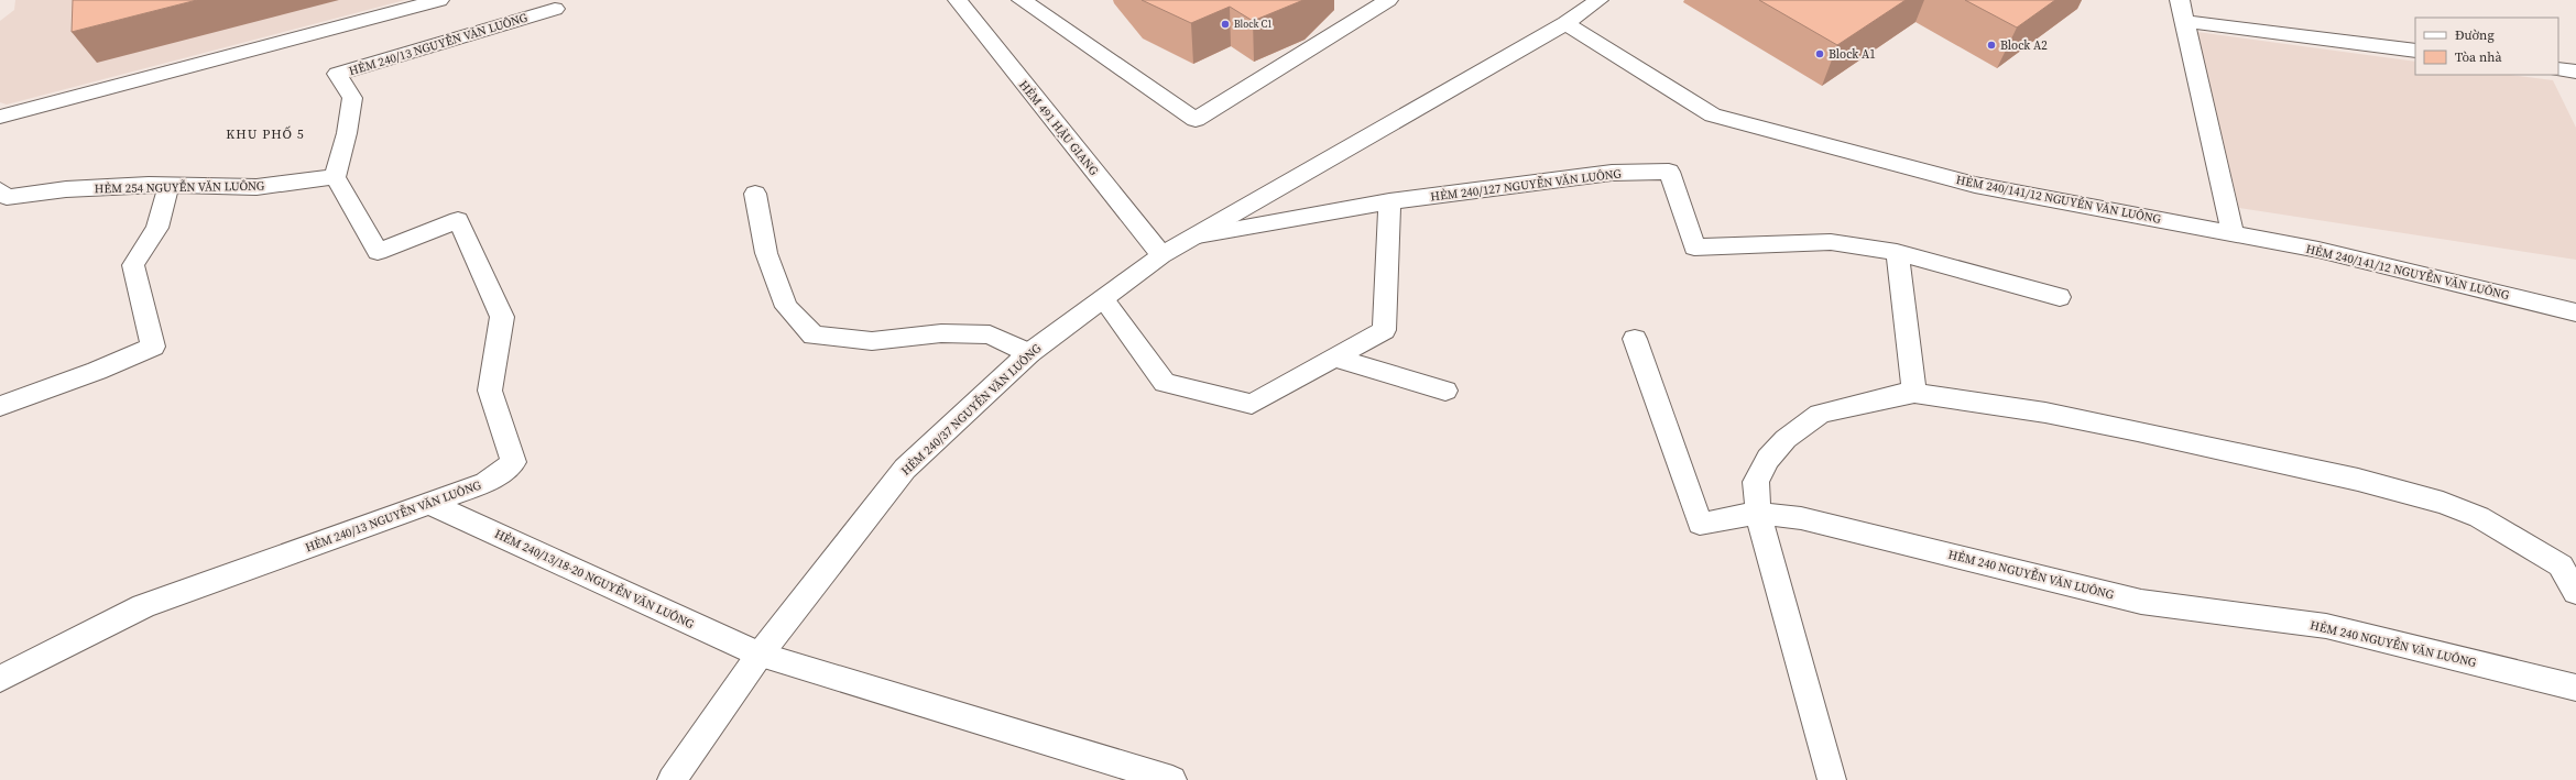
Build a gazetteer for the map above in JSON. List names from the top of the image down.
{
  "streets": {
    "street": [
      "HẺM 240/13 NGUYỄN VĂN LUÔNG",
      "HẺM 491 HẬU GIANG",
      "HẺM 240/127 NGUYỄN VĂN LUÔNG",
      "HẺM 254 NGUYỄN VĂN LUÔNG",
      "HẺM 240/141/12 NGUYỄN VĂN LUÔNG",
      "HẺM 240/37 NGUYỄN VĂN LUÔNG",
      "HẺM 240 NGUYỄN VĂN LUÔNG",
      "HẺM 240/13/18-20 NGUYỄN VĂN LUÔNG"
    ]
  },
  "crossings": [
    ["HẺM 240/13 NGUYỄN VĂN LUÔNG", "HẺM 254 NGUYỄN VĂN LUÔNG"],
    ["HẺM 240/13 NGUYỄN VĂN LUÔNG", "HẺM 240/13/18-20 NGUYỄN VĂN LUÔNG"],
    ["HẺM 491 HẬU GIANG", "HẺM 240/127 NGUYỄN VĂN LUÔNG"],
    ["HẺM 491 HẬU GIANG", "HẺM 240/37 NGUYỄN VĂN LUÔNG"],
    ["HẺM 240/127 NGUYỄN VĂN LUÔNG", "HẺM 240/141/12 NGUYỄN VĂN LUÔNG"],
    ["HẺM 240/127 NGUYỄN VĂN LUÔNG", "HẺM 240/37 NGUYỄN VĂN LUÔNG"],
    ["HẺM 240/37 NGUYỄN VĂN LUÔNG", "HẺM 240/13/18-20 NGUYỄN VĂN LUÔNG"]
  ],
  "districts": ["KHU PHỐ 5"],
  "places": ["Block C1", "Block A2", "Block A1"],
  "legend": ["Đường", "Tòa nhà"]
}
